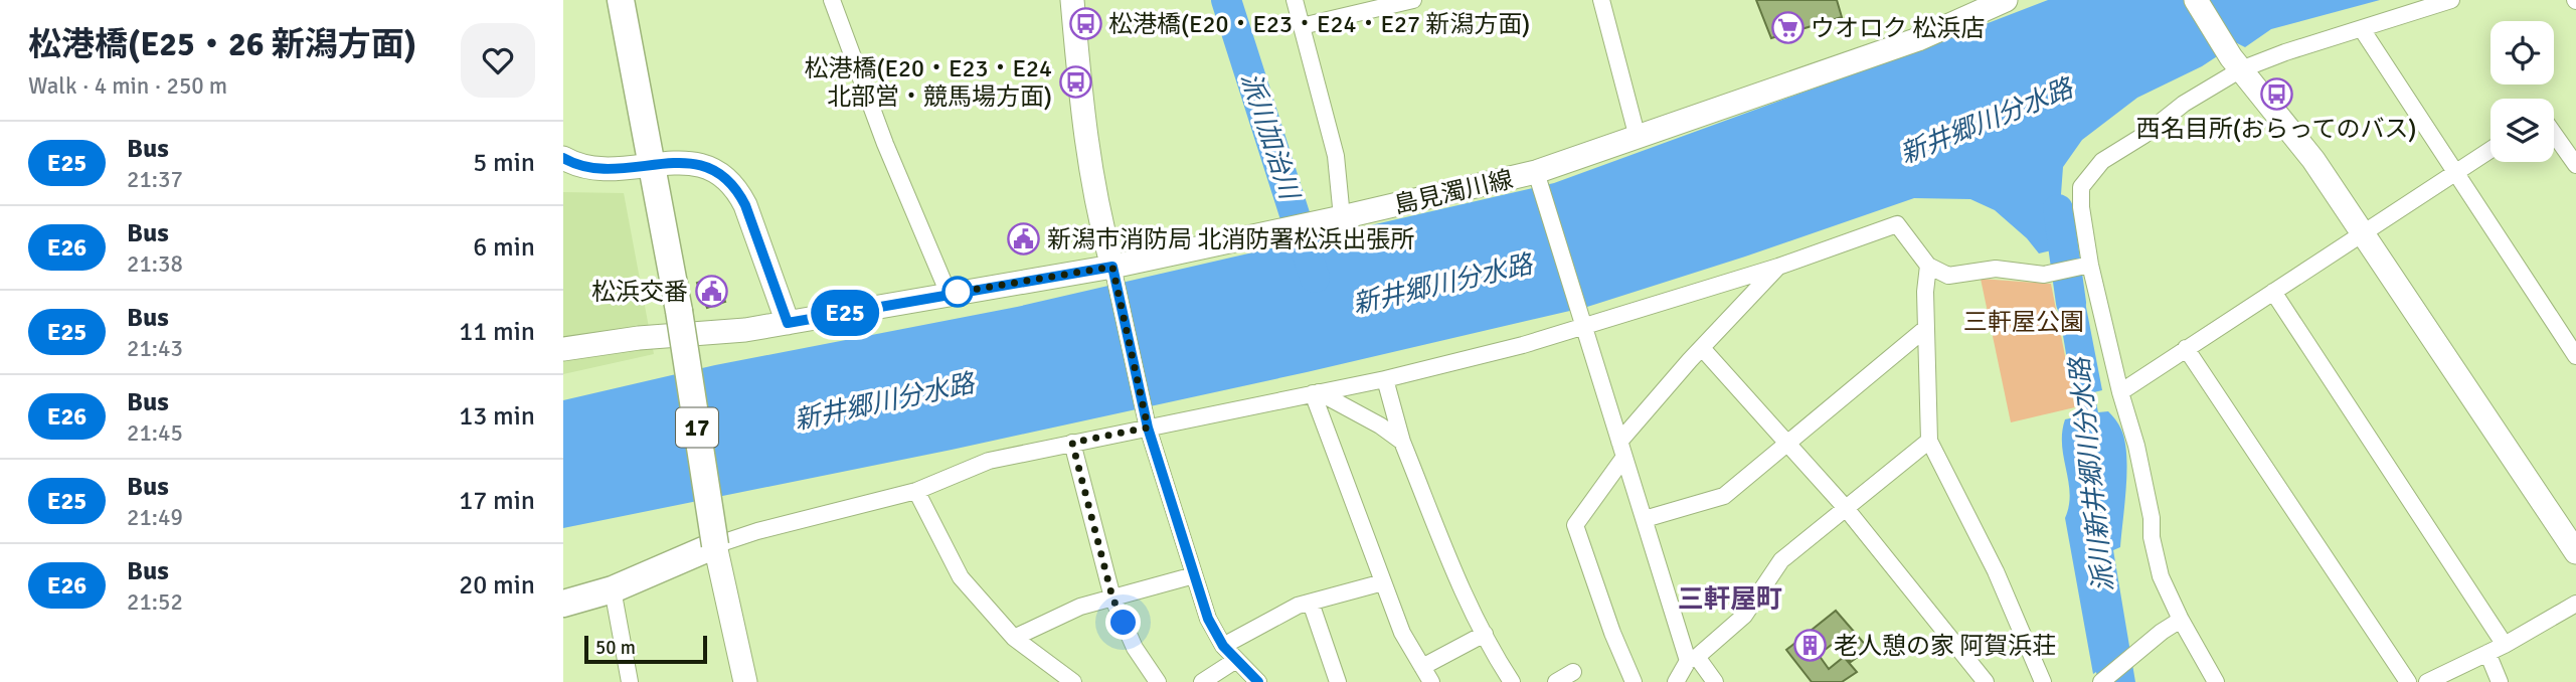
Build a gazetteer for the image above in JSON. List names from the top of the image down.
{
  "streets": {
    "main road": ["島見濁川線", "17"]
  },
  "districts": ["三軒屋町"],
  "water": ["新井郷川分水路", "派川加治川", "派川新井郷川分水路"],
  "parks": ["三軒屋公園"],
  "places": {
    "bus stop": ["松港橋(E20・E23・E24・E27 新潟方面)", "松港橋(E20・E23・E24 北部営・競馬場方面)", "西名目所(おらってのバス)"],
    "supermarket": ["ウオロク 松浜店"],
    "public building": ["新潟市消防局 北消防署松浜出張所", "松浜交番"],
    "building": ["老人憩の家 阿賀浜荘"]
  },
  "lines": ["bus line E25"],
  "scale_bar": "50 m",
  "page": {
    "heading": ["松港橋(E25・26 新潟方面)", "Walk · 4 min · 250 m"],
    "on_map": "E25",
    "list": [
      {
        "mark": "E25",
        "name": "Bus",
        "note": "21:37",
        "value": "5 min"
      },
      {
        "mark": "E26",
        "name": "Bus",
        "note": "21:38",
        "value": "6 min"
      },
      {
        "mark": "E25",
        "name": "Bus",
        "note": "21:43",
        "value": "11 min"
      },
      {
        "mark": "E26",
        "name": "Bus",
        "note": "21:45",
        "value": "13 min"
      },
      {
        "mark": "E25",
        "name": "Bus",
        "note": "21:49",
        "value": "17 min"
      },
      {
        "mark": "E26",
        "name": "Bus",
        "note": "21:52",
        "value": "20 min"
      }
    ],
    "scale": "50 m"
  }
}
